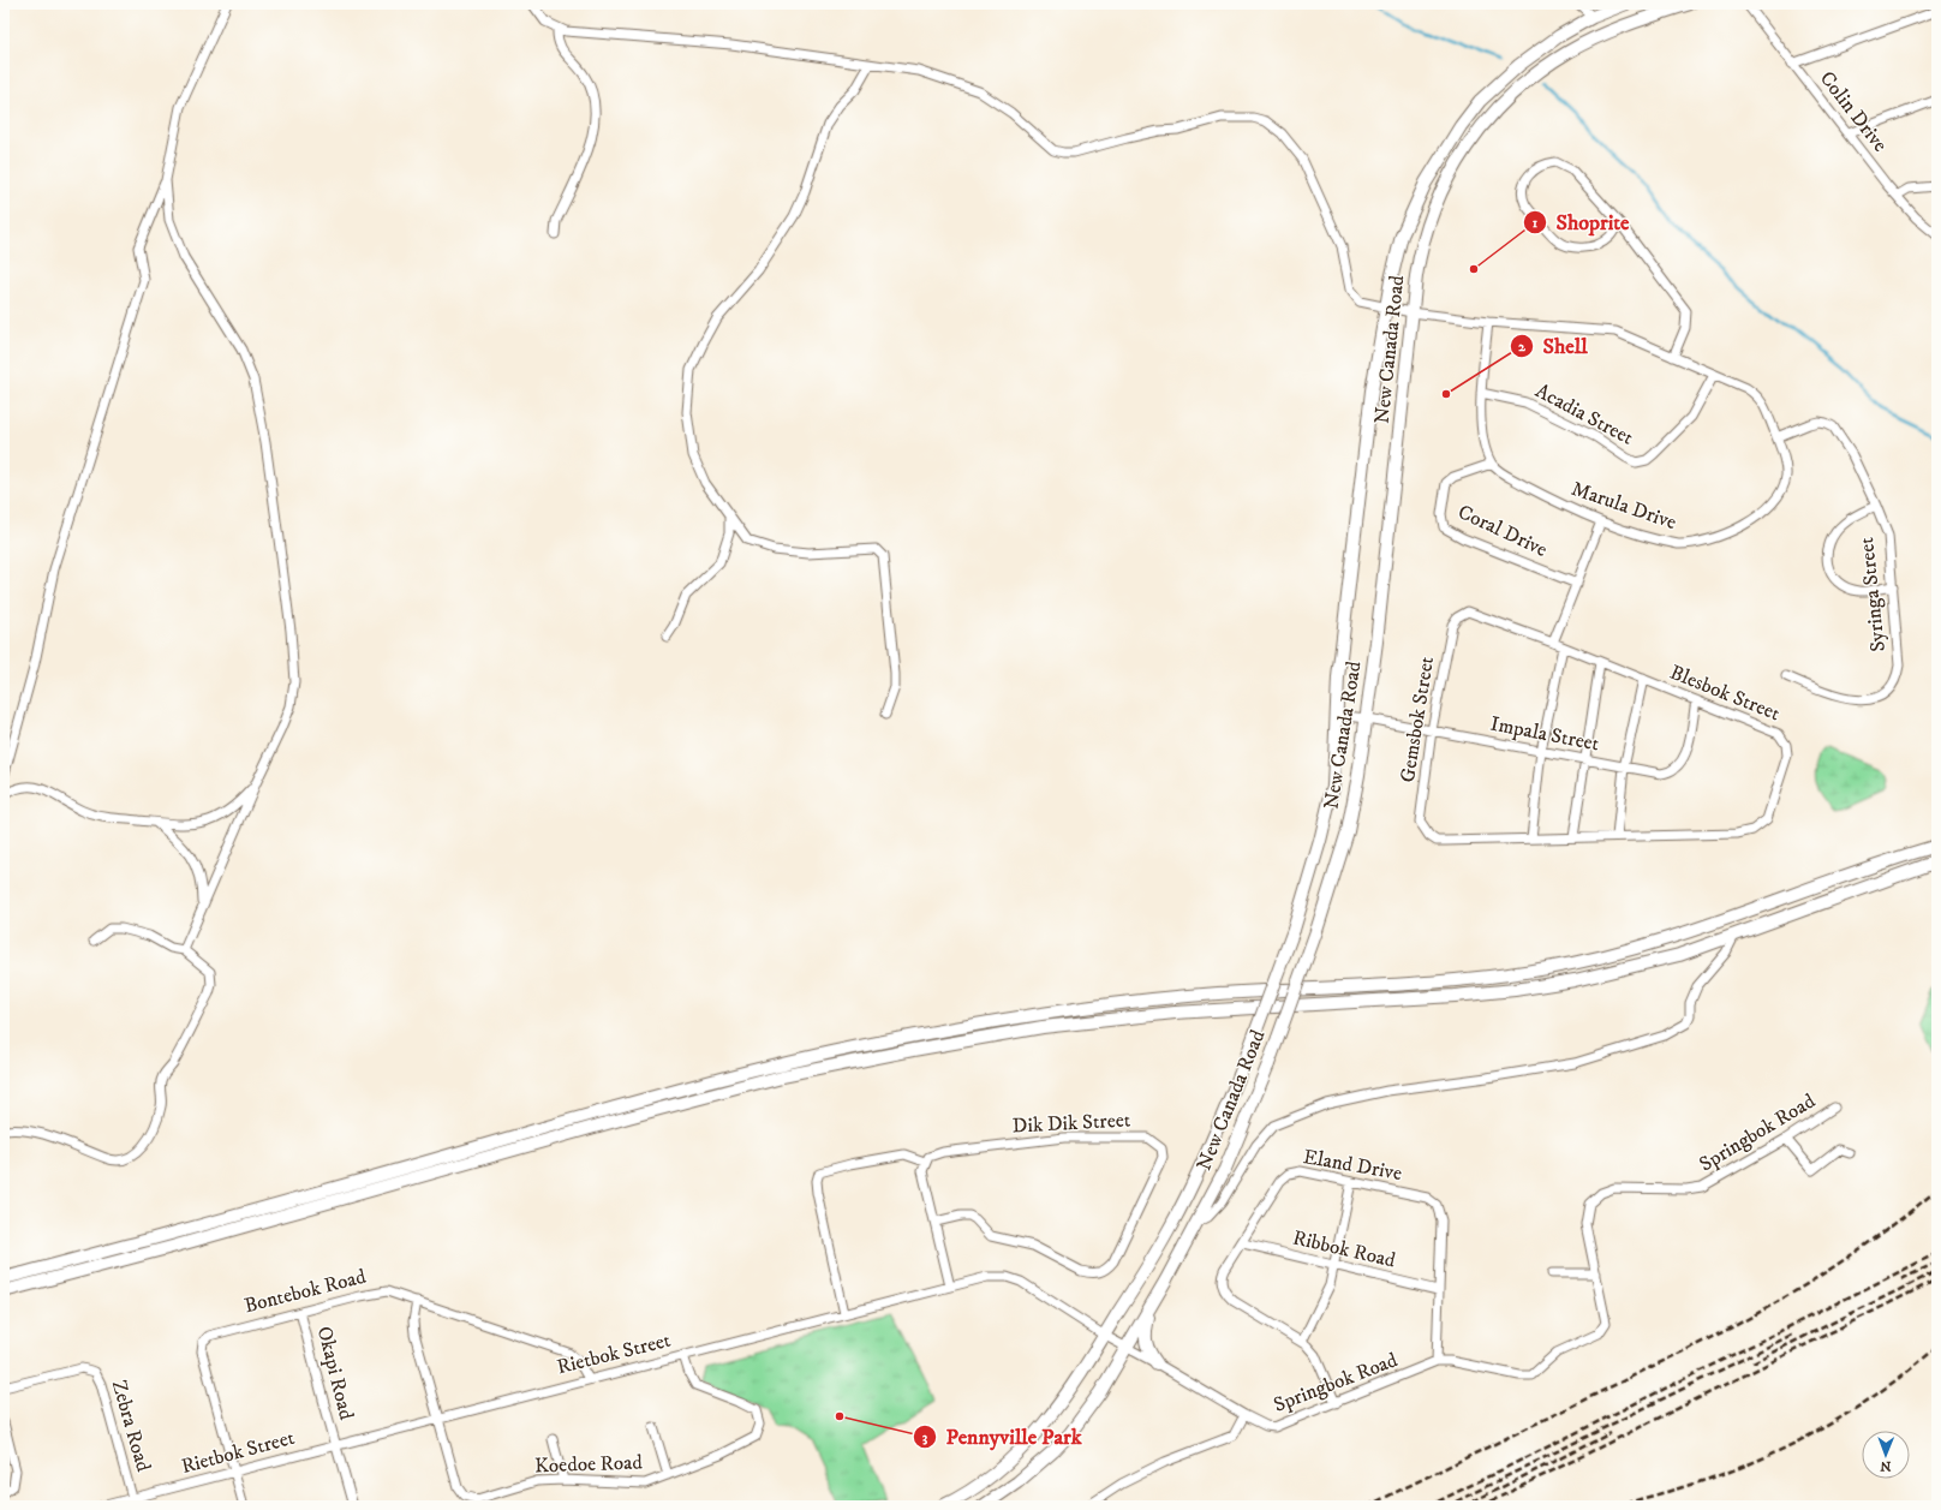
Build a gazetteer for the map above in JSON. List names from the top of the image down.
{
  "streets": {
    "main road": ["New Canada Road"],
    "street": [
      "Colin Drive",
      "Acadia Street",
      "Marula Drive",
      "Coral Drive",
      "Syringa Street",
      "Blesbok Street",
      "Gemsbok Street",
      "Impala Street",
      "Dik Dik Street",
      "Springbok Road",
      "Eland Drive",
      "Ribbok Road",
      "Bontebok Road",
      "Rietbok Street",
      "Okapi Road",
      "Zebra Road",
      "Koedoe Road"
    ]
  },
  "crossings": [
    ["New Canada Road", "Marula Drive"],
    ["New Canada Road", "Impala Street"],
    ["New Canada Road", "Springbok Road"],
    ["New Canada Road", "Rietbok Street"],
    ["Acadia Street", "Marula Drive"],
    ["Marula Drive", "Coral Drive"],
    ["Marula Drive", "Syringa Street"],
    ["Blesbok Street", "Gemsbok Street"],
    ["Blesbok Street", "Impala Street"],
    ["Gemsbok Street", "Impala Street"],
    ["Springbok Road", "Eland Drive"],
    ["Springbok Road", "Rietbok Street"],
    ["Eland Drive", "Ribbok Road"],
    ["Bontebok Road", "Rietbok Street"],
    ["Bontebok Road", "Okapi Road"],
    ["Bontebok Road", "Koedoe Road"],
    ["Rietbok Street", "Okapi Road"],
    ["Rietbok Street", "Zebra Road"],
    ["Rietbok Street", "Koedoe Road"]
  ],
  "places": ["Shoprite", "Shell", "Pennyville Park"],
  "north": "bottom"
}
